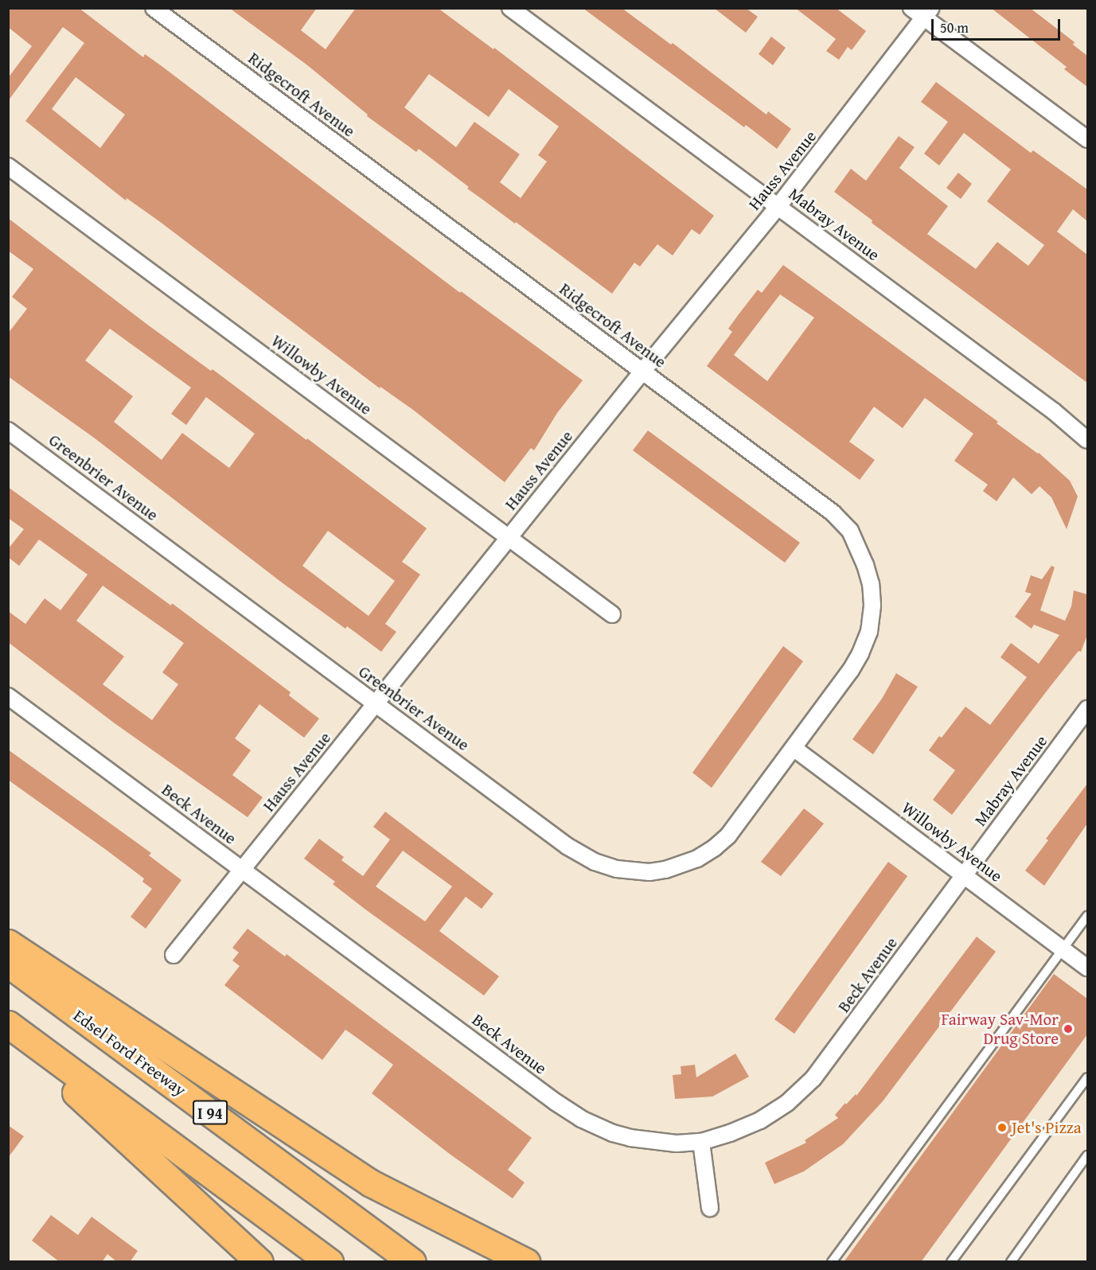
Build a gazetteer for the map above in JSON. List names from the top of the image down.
{
  "streets": {
    "highway": ["Edsel Ford Freeway", "I 94"],
    "street": [
      "Ridgecroft Avenue",
      "Hauss Avenue",
      "Mabray Avenue",
      "Willowby Avenue",
      "Greenbrier Avenue",
      "Beck Avenue"
    ]
  },
  "crossings": [
    ["Ridgecroft Avenue", "Hauss Avenue"],
    ["Ridgecroft Avenue", "Willowby Avenue"],
    ["Ridgecroft Avenue", "Greenbrier Avenue"],
    ["Hauss Avenue", "Mabray Avenue"],
    ["Hauss Avenue", "Willowby Avenue"],
    ["Hauss Avenue", "Greenbrier Avenue"],
    ["Hauss Avenue", "Beck Avenue"],
    ["Mabray Avenue", "Willowby Avenue"],
    ["Mabray Avenue", "Beck Avenue"],
    ["Willowby Avenue", "Greenbrier Avenue"],
    ["Willowby Avenue", "Beck Avenue"]
  ],
  "places": ["Fairway Sav-Mor Drug Store", "Jet's Pizza"],
  "scale_bar": "50 m"
}
